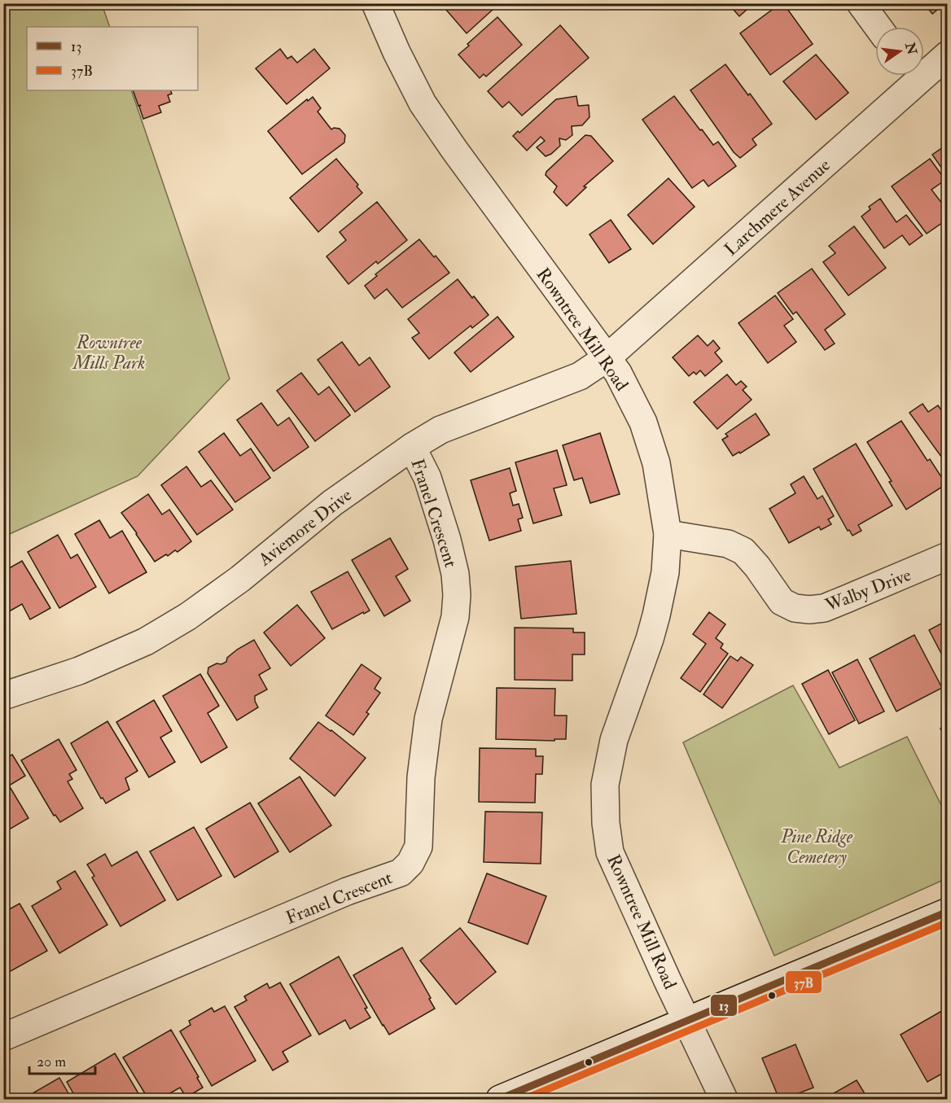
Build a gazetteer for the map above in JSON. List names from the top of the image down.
{
  "streets": {
    "street": [
      "Larchmere Avenue",
      "Rowntree Mill Road",
      "Franel Crescent",
      "Aviemore Drive",
      "Walby Drive"
    ]
  },
  "crossings": [
    ["Larchmere Avenue", "Rowntree Mill Road"],
    ["Larchmere Avenue", "Aviemore Drive"],
    ["Rowntree Mill Road", "Aviemore Drive"],
    ["Rowntree Mill Road", "Walby Drive"],
    ["Franel Crescent", "Aviemore Drive"]
  ],
  "parks": ["Rowntree Mills Park", "Pine Ridge Cemetery"],
  "lines": ["transit line 13", "transit line 37B"],
  "legend": ["13", "37B"],
  "scale_bar": "20 m",
  "north": "right"
}
